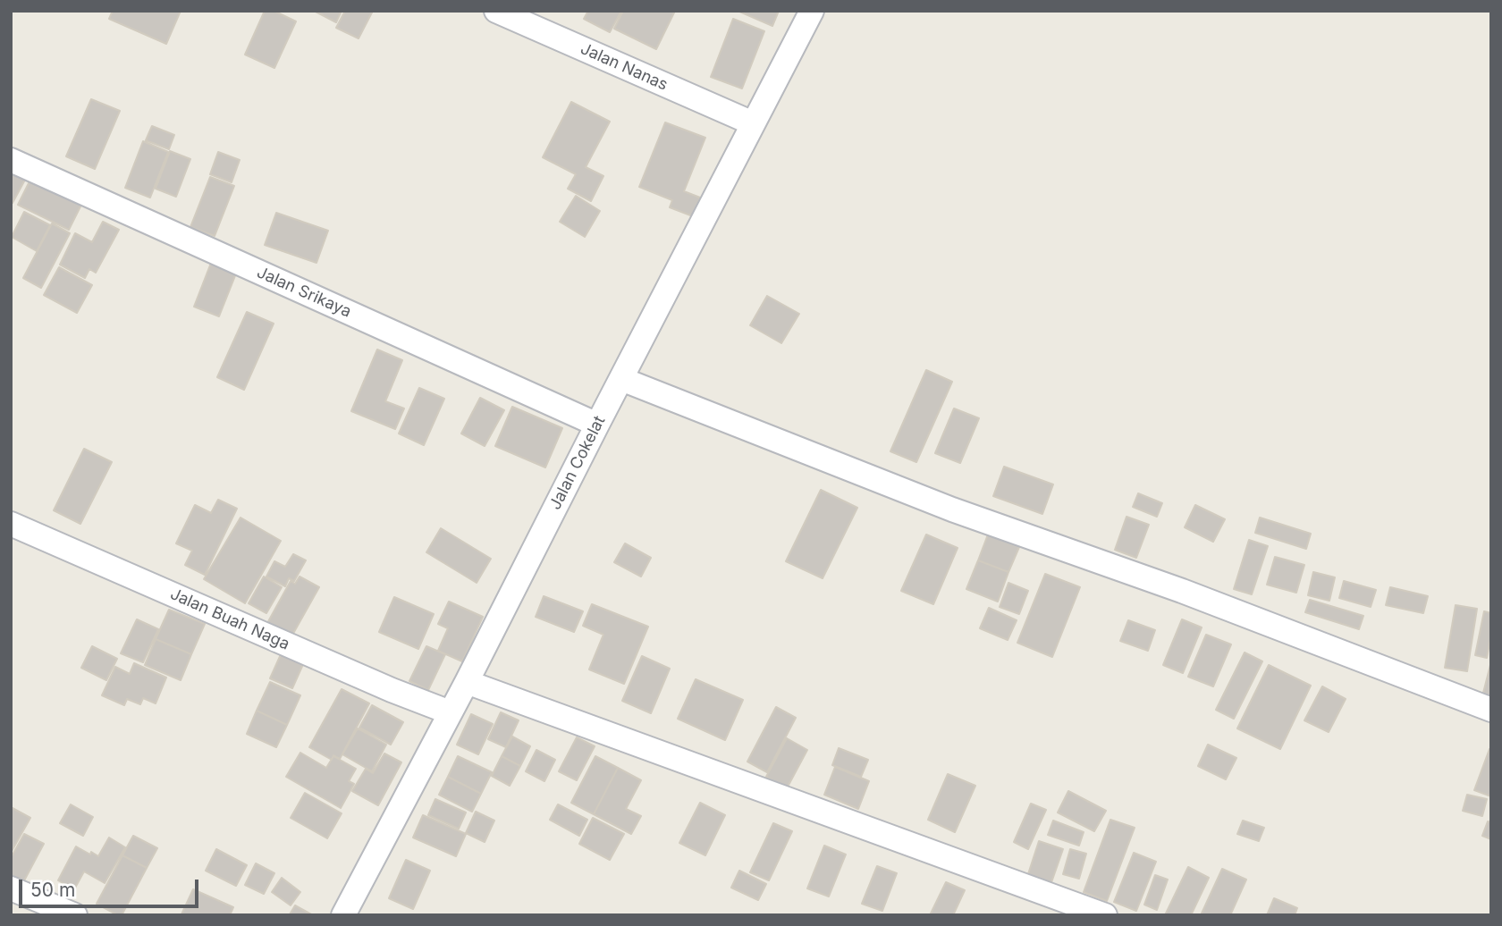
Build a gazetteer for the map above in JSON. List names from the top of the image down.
{
  "streets": {
    "street": [
      "Jalan Nanas",
      "Jalan Srikaya",
      "Jalan Cokelat",
      "Jalan Buah Naga"
    ]
  },
  "crossings": [
    ["Jalan Nanas", "Jalan Cokelat"],
    ["Jalan Srikaya", "Jalan Cokelat"],
    ["Jalan Cokelat", "Jalan Buah Naga"]
  ],
  "scale_bar": "50 m"
}
